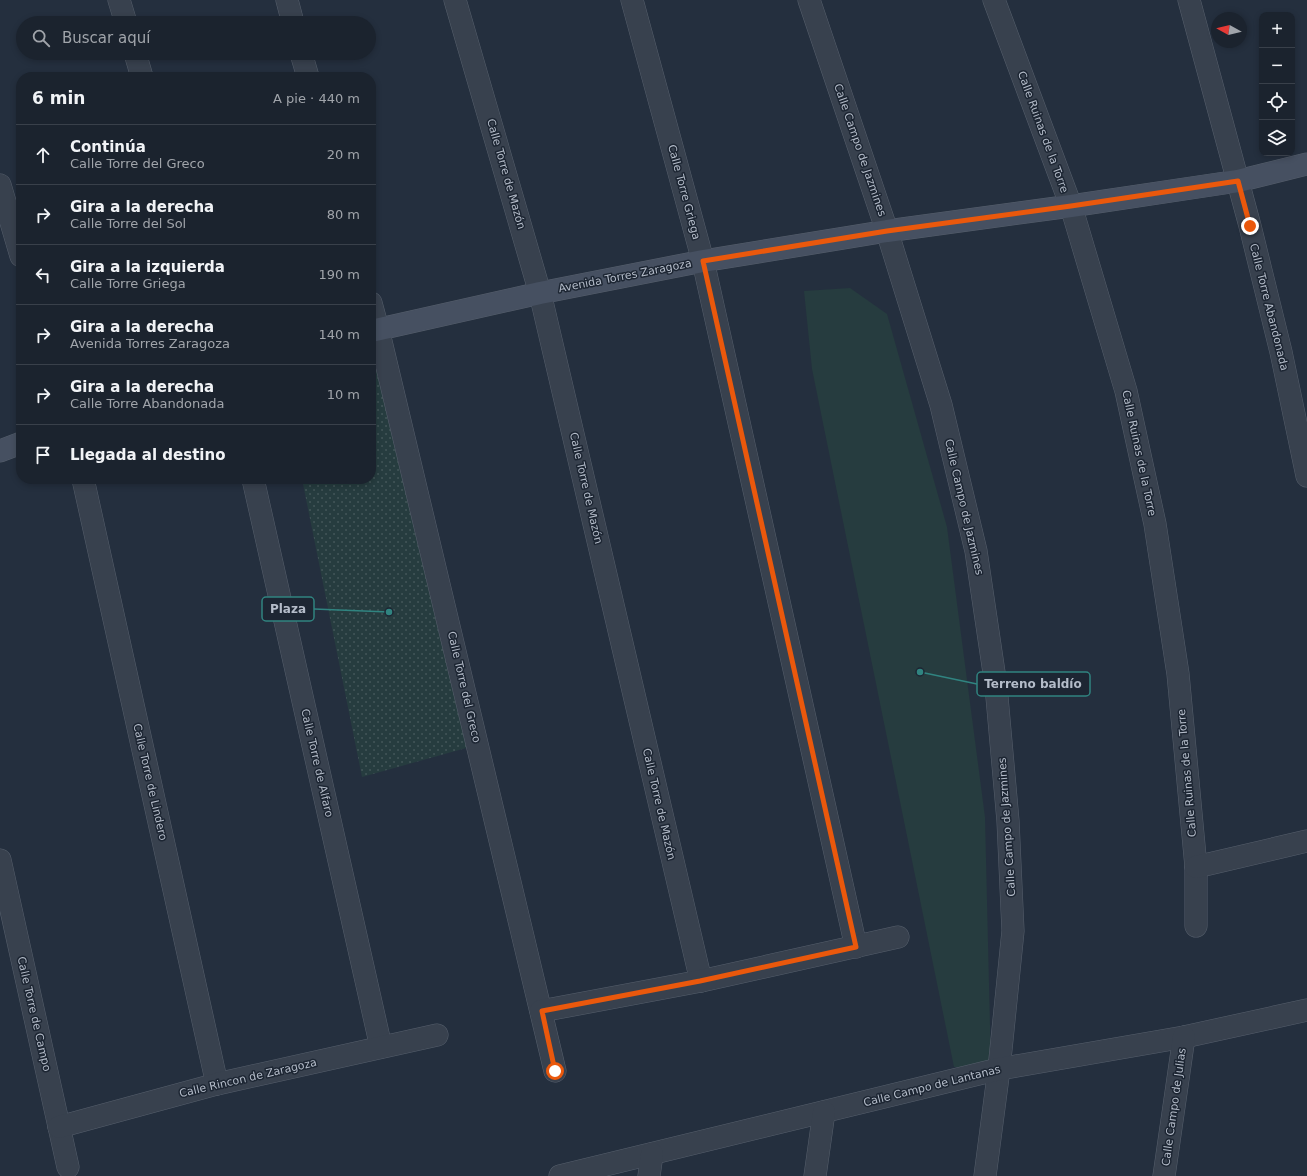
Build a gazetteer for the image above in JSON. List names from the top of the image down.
{
  "streets": {
    "street": [
      "Calle Ruinas de la Torre",
      "Calle Campo de Jazmines",
      "Calle Torre de Mazón",
      "Calle Torre Griega",
      "Avenida Torres Zaragoza",
      "Calle Torre Abandonada",
      "Calle Torre del Greco",
      "Calle Torre de Alfaro",
      "Calle Torre de Lindero",
      "Calle Torre de Campo",
      "Calle Rincon de Zaragoza",
      "Calle Campo de Lantanas",
      "Calle Campo de Julias"
    ]
  },
  "crossings": [
    ["Calle Ruinas de la Torre", "Avenida Torres Zaragoza"],
    ["Calle Campo de Jazmines", "Avenida Torres Zaragoza"],
    ["Calle Campo de Jazmines", "Calle Campo de Lantanas"],
    ["Calle Torre de Mazón", "Avenida Torres Zaragoza"],
    ["Calle Torre Griega", "Avenida Torres Zaragoza"],
    ["Avenida Torres Zaragoza", "Calle Torre Abandonada"],
    ["Calle Torre de Alfaro", "Calle Rincon de Zaragoza"],
    ["Calle Torre de Lindero", "Calle Rincon de Zaragoza"],
    ["Calle Torre de Campo", "Calle Rincon de Zaragoza"],
    ["Calle Campo de Lantanas", "Calle Campo de Julias"]
  ],
  "places": ["Plaza", "Terreno baldío"],
  "north": "left",
  "page": {
    "map_buttons": ["+", "−"],
    "search": "Buscar aquí",
    "heading": ["6 min", "A pie · 440 m"],
    "list": [
      ["Continúa", "Calle Torre del Greco", "20 m"],
      ["Gira a la derecha", "Calle Torre del Sol", "80 m"],
      ["Gira a la izquierda", "Calle Torre Griega", "190 m"],
      ["Gira a la derecha", "Avenida Torres Zaragoza", "140 m"],
      ["Gira a la derecha", "Calle Torre Abandonada", "10 m"],
      "Llegada al destino"
    ]
  }
}
